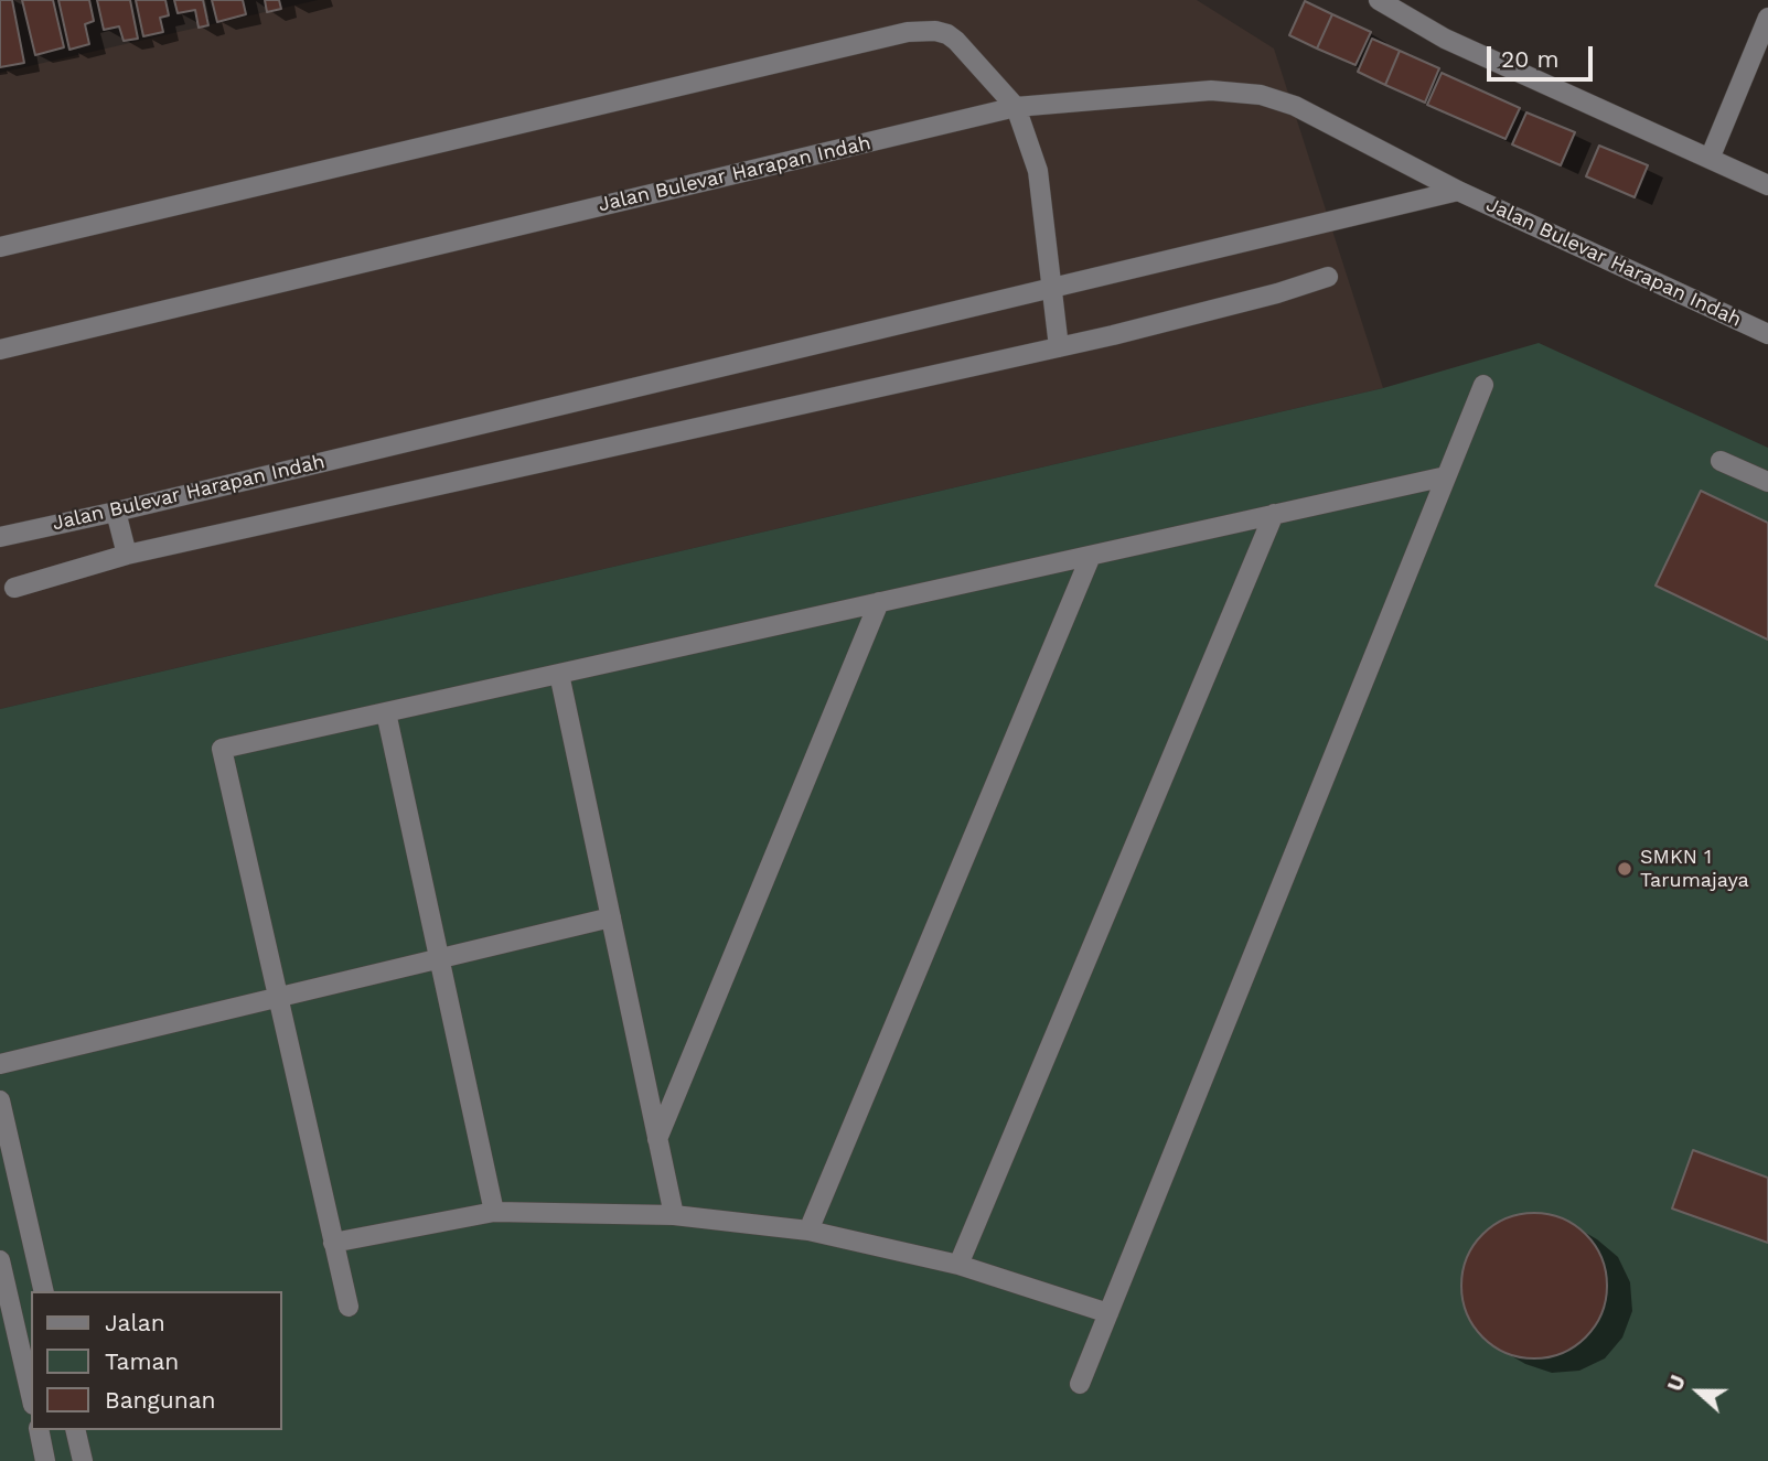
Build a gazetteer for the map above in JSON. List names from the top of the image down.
{
  "streets": {
    "street": ["Jalan Bulevar Harapan Indah"]
  },
  "places": ["SMKN 1 Tarumajaya"],
  "legend": ["Jalan", "Taman", "Bangunan"],
  "scale_bar": "20 m",
  "north": "left"
}
